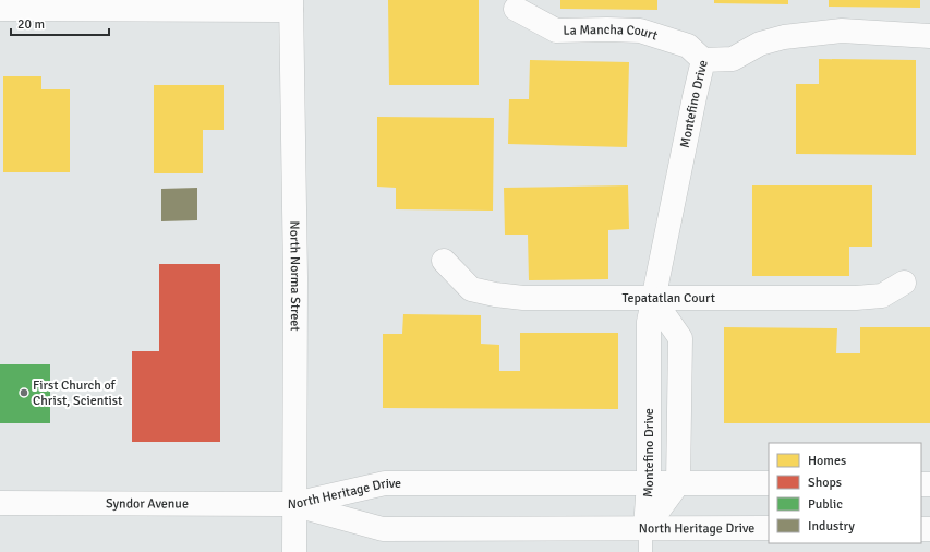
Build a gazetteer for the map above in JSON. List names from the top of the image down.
{
  "streets": {
    "street": [
      "La Mancha Court",
      "Montefino Drive",
      "North Norma Street",
      "Tepatatlan Court",
      "North Heritage Drive",
      "Syndor Avenue"
    ]
  },
  "crossings": [
    ["La Mancha Court", "Montefino Drive"],
    ["Montefino Drive", "Tepatatlan Court"],
    ["Montefino Drive", "North Heritage Drive"],
    ["North Norma Street", "North Heritage Drive"],
    ["North Norma Street", "Syndor Avenue"],
    ["North Heritage Drive", "Syndor Avenue"]
  ],
  "places": ["First Church of Christ, Scientist"],
  "legend": [
    "Homes",
    "Shops",
    "Public",
    "Industry"
  ],
  "scale_bar": "20 m"
}
